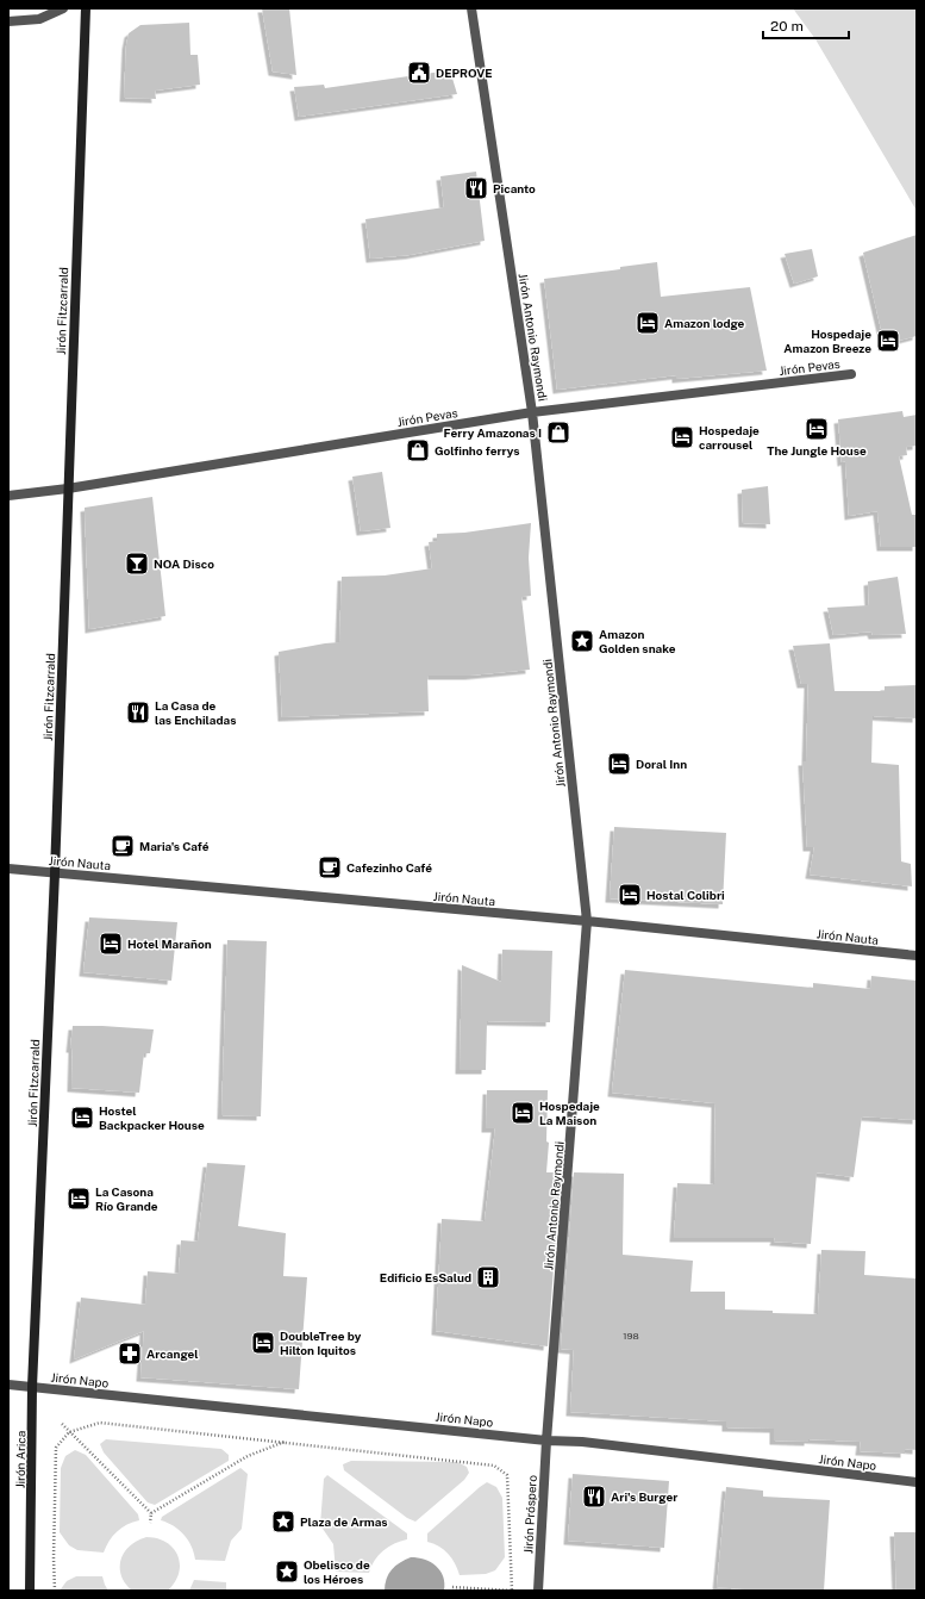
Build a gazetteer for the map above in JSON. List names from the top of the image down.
{
  "streets": {
    "main road": ["Jirón Fitzcarrald", "Jirón Arica"],
    "street": [
      "Jirón Antonio Raymondi",
      "Jirón Pevas",
      "Jirón Nauta",
      "Jirón Napo",
      "Jirón Próspero"
    ]
  },
  "crossings": [
    ["Jirón Fitzcarrald", "Jirón Pevas"],
    ["Jirón Fitzcarrald", "Jirón Nauta"],
    ["Jirón Fitzcarrald", "Jirón Napo"],
    ["Jirón Fitzcarrald", "Jirón Arica"],
    ["Jirón Antonio Raymondi", "Jirón Pevas"],
    ["Jirón Antonio Raymondi", "Jirón Nauta"],
    ["Jirón Antonio Raymondi", "Jirón Napo"],
    ["Jirón Antonio Raymondi", "Jirón Próspero"],
    ["Jirón Napo", "Jirón Arica"],
    ["Jirón Napo", "Jirón Próspero"]
  ],
  "places": {
    "public building": ["DEPROVE"],
    "restaurant": ["Picanto", "La Casa de las Enchiladas", "Ari's Burger"],
    "hotel": [
      "Amazon lodge",
      "Hospedaje Amazon Breeze",
      "The Jungle House",
      "Hospedaje carrousel",
      "Doral Inn",
      "Hostal Colibri",
      "Hotel Marañon",
      "Hospedaje La Maison",
      "Hostel Backpacker House",
      "La Casona Río Grande",
      "DoubleTree by Hilton Iquitos"
    ],
    "shop": ["Ferry Amazonas I", "Golfinho ferrys"],
    "bar": ["NOA Disco"],
    "place": ["Amazon Golden snake", "Plaza de Armas", "Obelisco de los Héroes"],
    "cafe": ["Maria's Café", "Cafezinho Café"],
    "building": ["Edificio EsSalud"],
    "pharmacy": ["Arcangel"]
  },
  "house_numbers": ["198"],
  "scale_bar": "20 m"
}
